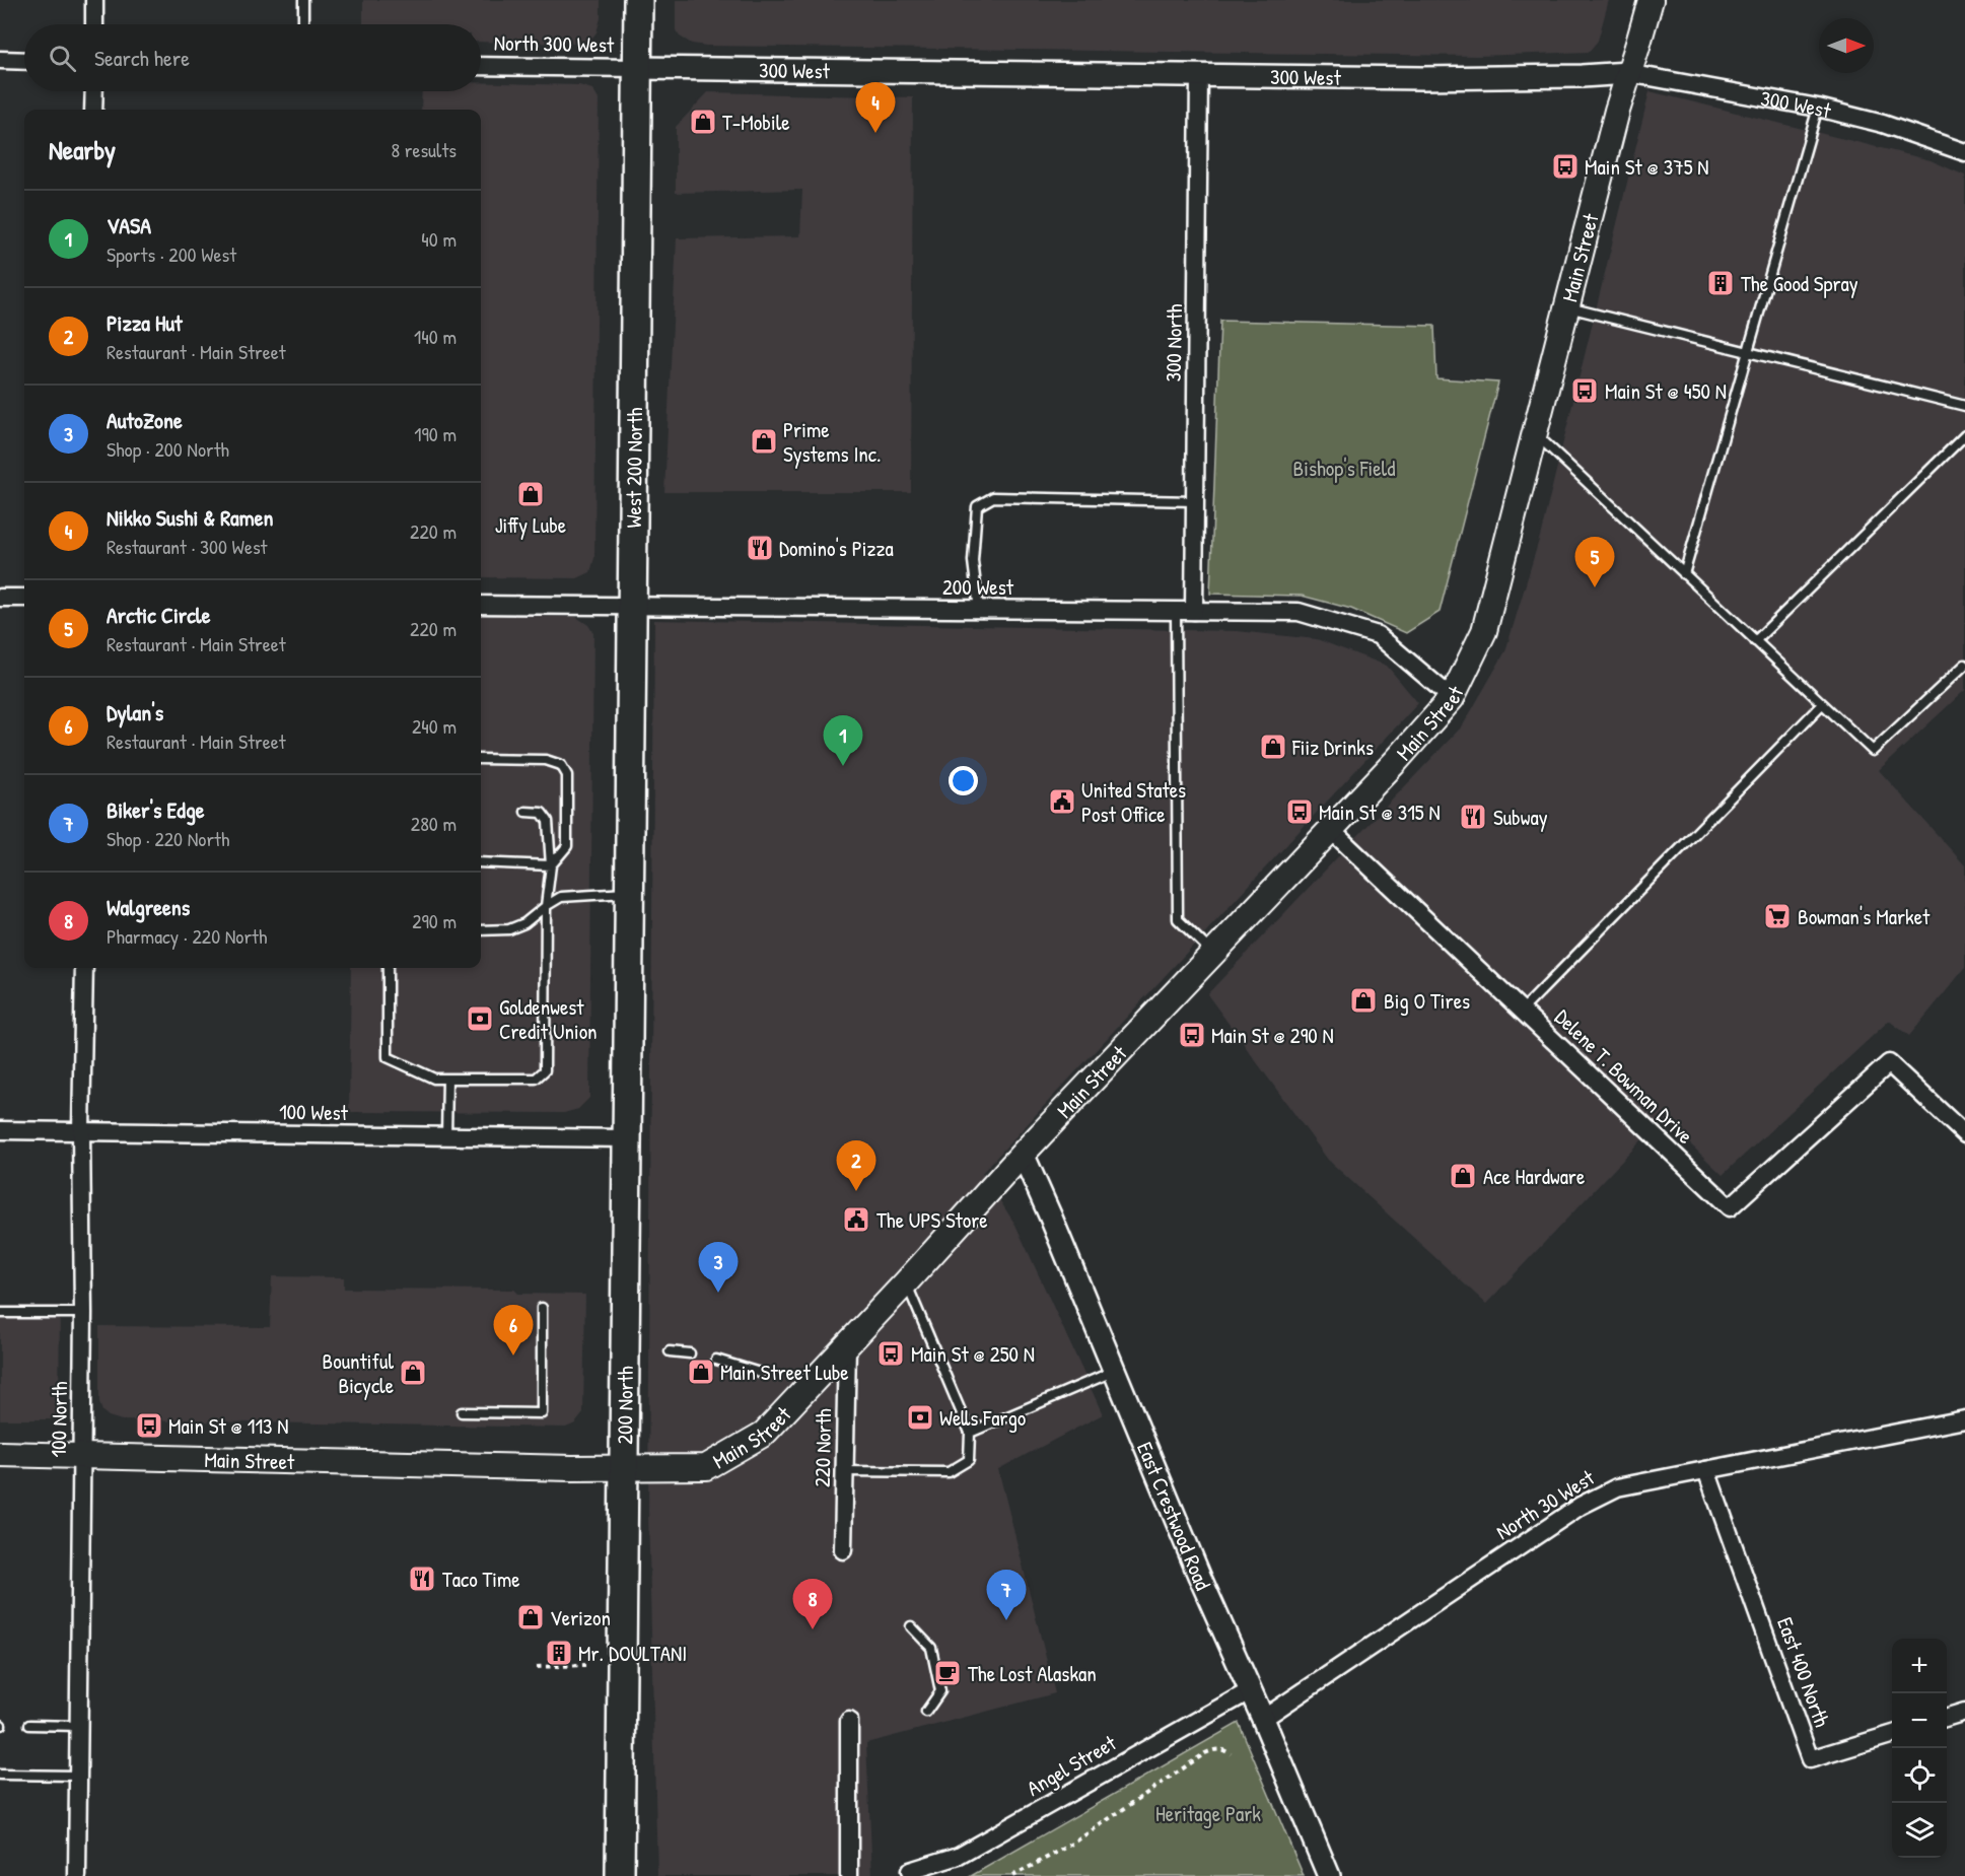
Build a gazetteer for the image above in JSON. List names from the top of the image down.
{
  "streets": {
    "main road": ["Main Street", "West 200 North", "200 North"],
    "street": [
      "North 300 West",
      "300 West",
      "300 North",
      "200 West",
      "Delene T. Bowman Drive",
      "100 West",
      "100 North",
      "220 North",
      "North 30 West",
      "East Crestwood Road",
      "East 400 North",
      "Angel Street"
    ]
  },
  "crossings": [
    ["North 300 West", "300 West"],
    ["North 300 West", "West 200 North"],
    ["300 West", "Main Street"],
    ["300 West", "300 North"],
    ["300 West", "West 200 North"],
    ["Main Street", "200 West"],
    ["Main Street", "Delene T. Bowman Drive"],
    ["Main Street", "200 North"],
    ["Main Street", "100 North"],
    ["Main Street", "220 North"],
    ["Main Street", "East Crestwood Road"],
    ["300 North", "200 West"],
    ["West 200 North", "200 West"],
    ["West 200 North", "200 North"],
    ["100 West", "200 North"],
    ["100 West", "100 North"],
    ["North 30 West", "East Crestwood Road"],
    ["North 30 West", "East 400 North"],
    ["East Crestwood Road", "Angel Street"]
  ],
  "parks": ["Bishop's Field", "Heritage Park"],
  "places": {
    "shop": [
      "T-Mobile",
      "Prime Systems Inc.",
      "Jiffy Lube",
      "Fiiz Drinks",
      "Big O Tires",
      "Ace Hardware",
      "Main Street Lube",
      "Bountiful Bicycle",
      "Verizon"
    ],
    "bus stop": [
      "Main St @ 375 N",
      "Main St @ 450 N",
      "Main St @ 315 N",
      "Main St @ 290 N",
      "Main St @ 250 N",
      "Main St @ 113 N"
    ],
    "building": ["The Good Spray", "Mr. DOULTANI"],
    "restaurant": ["Domino's Pizza", "Subway", "Taco Time"],
    "public building": ["United States Post Office", "The UPS Store"],
    "supermarket": ["Bowman's Market"],
    "bank": ["Goldenwest Credit Union", "Wells Fargo"],
    "cafe": ["The Lost Alaskan"]
  },
  "north": "right",
  "page": {
    "search": "Search here",
    "pins": [
      "4",
      "5",
      "1",
      "2",
      "3",
      "6",
      "7",
      "8"
    ],
    "heading": ["Nearby", "8 results"],
    "list": [
      {
        "mark": "1",
        "name": "VASA",
        "note": "Sports · 200 West",
        "value": "40 m"
      },
      {
        "mark": "2",
        "name": "Pizza Hut",
        "note": "Restaurant · Main Street",
        "value": "140 m"
      },
      {
        "mark": "3",
        "name": "AutoZone",
        "note": "Shop · 200 North",
        "value": "190 m"
      },
      {
        "mark": "4",
        "name": "Nikko Sushi & Ramen",
        "note": "Restaurant · 300 West",
        "value": "220 m"
      },
      {
        "mark": "5",
        "name": "Arctic Circle",
        "note": "Restaurant · Main Street",
        "value": "220 m"
      },
      {
        "mark": "6",
        "name": "Dylan's",
        "note": "Restaurant · Main Street",
        "value": "240 m"
      },
      {
        "mark": "7",
        "name": "Biker's Edge",
        "note": "Shop · 220 North",
        "value": "280 m"
      },
      {
        "mark": "8",
        "name": "Walgreens",
        "note": "Pharmacy · 220 North",
        "value": "290 m"
      }
    ],
    "map_buttons": ["+", "−"]
  }
}
